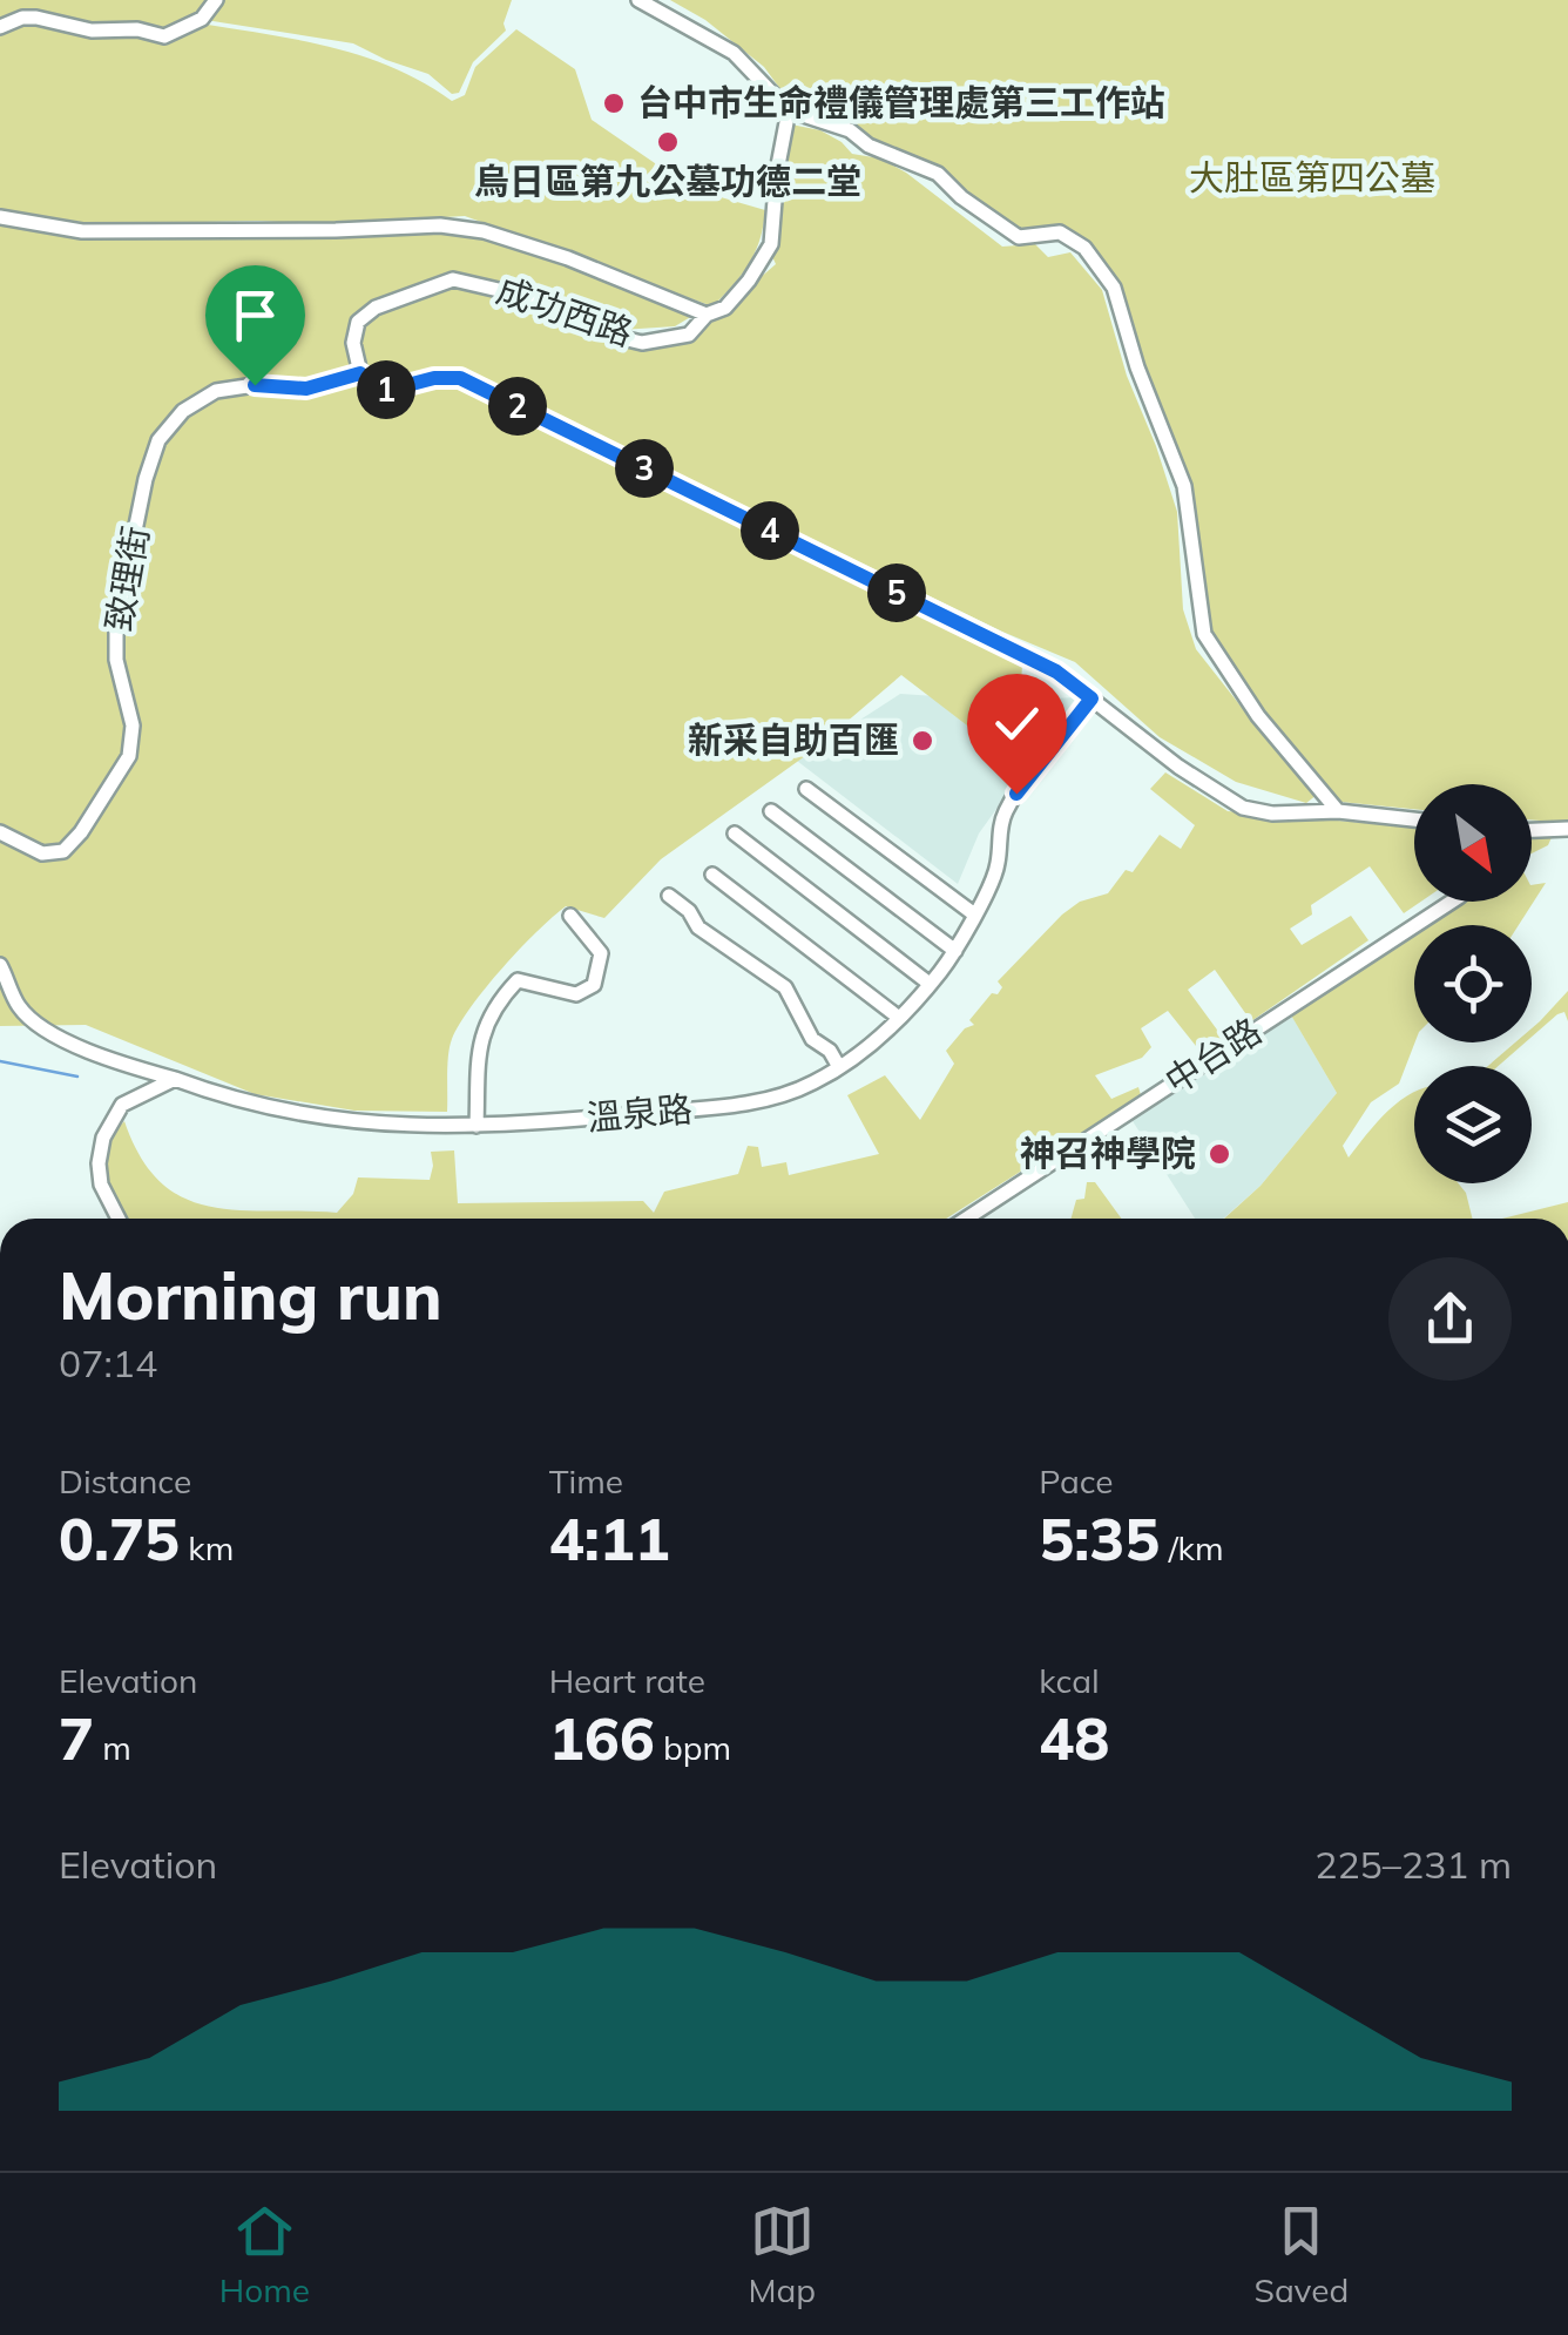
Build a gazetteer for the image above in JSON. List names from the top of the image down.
{
  "streets": {
    "street": [
      "成功西路",
      "致理街",
      "中台路",
      "溫泉路"
    ]
  },
  "crossings": [
    ["成功西路", "致理街"]
  ],
  "parks": ["大肚區第四公墓"],
  "places": [
    "台中市生命禮儀管理處第三工作站",
    "烏日區第九公墓功德二堂",
    "新采自助百匯",
    "神召神學院"
  ],
  "north": "bottom right",
  "page": {
    "pins": [
      "1",
      "2",
      "3",
      "4",
      "5"
    ],
    "heading": ["Morning run", "07:14"],
    "stats": [
      ["Distance", "0.75 km"],
      ["Time", "4:11"],
      ["Pace", "5:35 /km"],
      ["Elevation", "7 m"],
      ["Heart rate", "166 bpm"],
      ["kcal", "48"]
    ],
    "chart": ["Elevation", "225–231 m"],
    "tabs": ["Home", "Map", "Saved"]
  }
}
